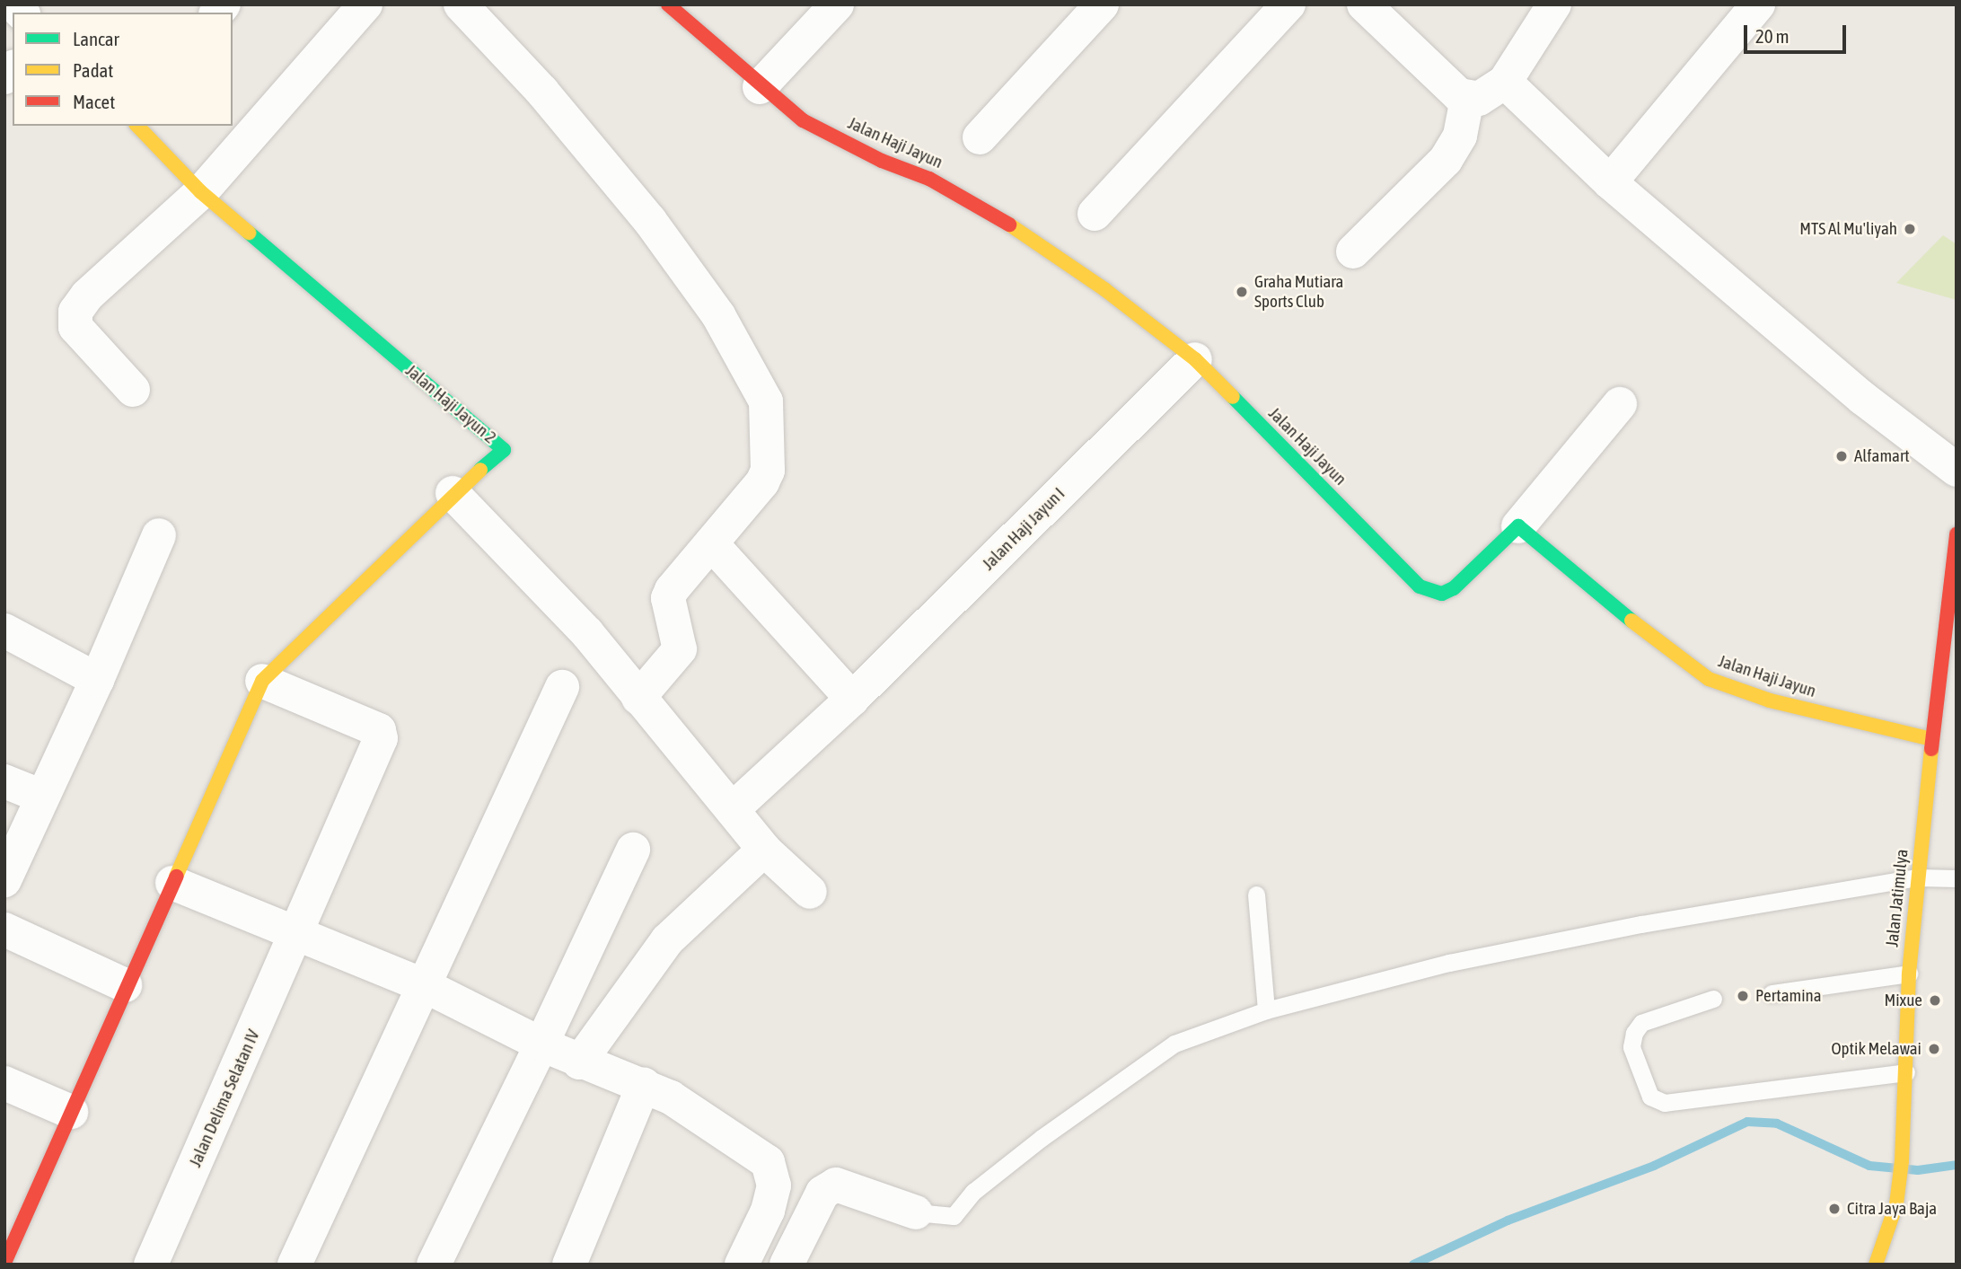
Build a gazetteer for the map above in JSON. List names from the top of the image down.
{
  "streets": {
    "street": [
      "Jalan Haji Jayun",
      "Jalan Haji Jayun 2",
      "Jalan Haji Jayun I",
      "Jalan Jatimulya",
      "Jalan Delima Selatan IV"
    ]
  },
  "crossings": [
    ["Jalan Haji Jayun", "Jalan Haji Jayun I"],
    ["Jalan Haji Jayun", "Jalan Jatimulya"]
  ],
  "places": [
    "MTS Al Mu'liyah",
    "Graha Mutiara Sports Club",
    "Alfamart",
    "Pertamina",
    "Mixue",
    "Optik Melawai",
    "Citra Jaya Baja"
  ],
  "legend": ["Lancar", "Padat", "Macet"],
  "scale_bar": "20 m"
}
